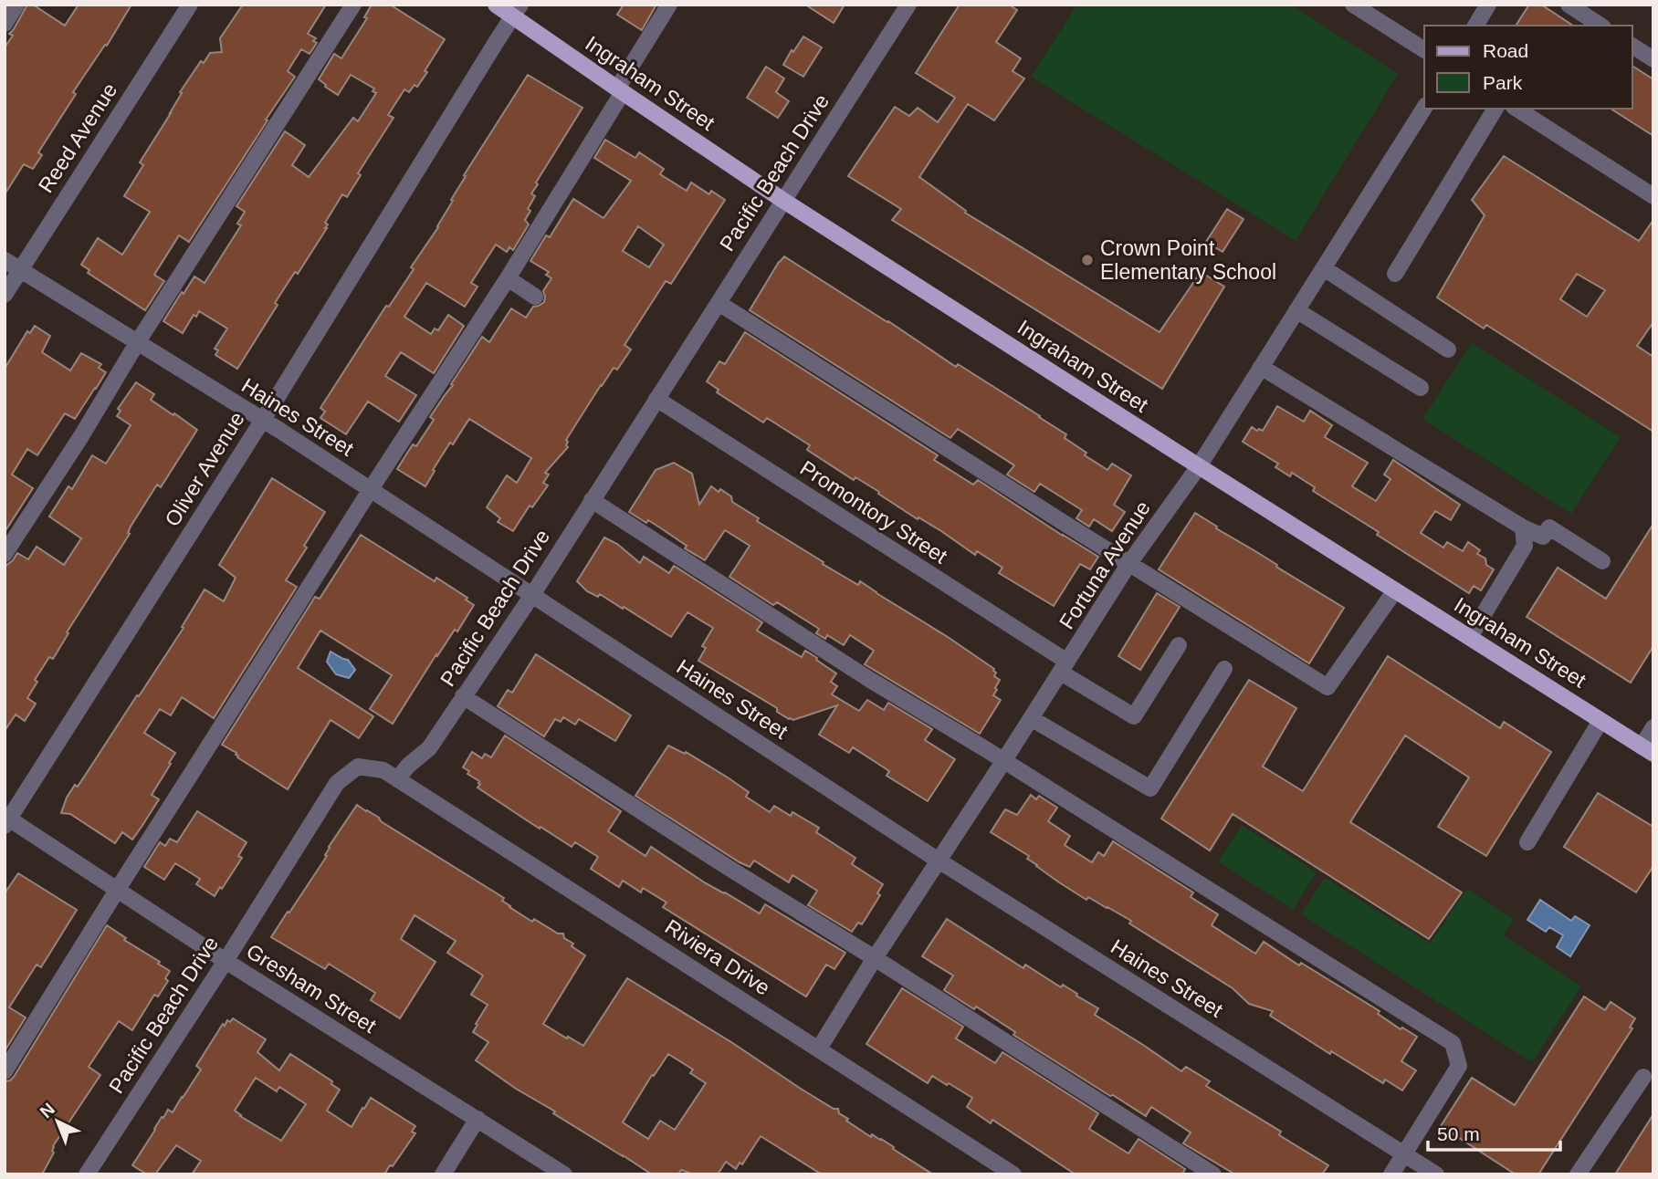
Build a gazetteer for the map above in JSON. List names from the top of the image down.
{
  "streets": {
    "main road": ["Ingraham Street"],
    "street": [
      "Reed Avenue",
      "Pacific Beach Drive",
      "Haines Street",
      "Oliver Avenue",
      "Promontory Street",
      "Fortuna Avenue",
      "Riviera Drive",
      "Gresham Street"
    ]
  },
  "crossings": [
    ["Ingraham Street", "Pacific Beach Drive"],
    ["Ingraham Street", "Oliver Avenue"],
    ["Ingraham Street", "Fortuna Avenue"],
    ["Reed Avenue", "Haines Street"],
    ["Pacific Beach Drive", "Haines Street"],
    ["Pacific Beach Drive", "Promontory Street"],
    ["Pacific Beach Drive", "Riviera Drive"],
    ["Pacific Beach Drive", "Gresham Street"],
    ["Haines Street", "Oliver Avenue"],
    ["Haines Street", "Fortuna Avenue"],
    ["Oliver Avenue", "Gresham Street"],
    ["Promontory Street", "Fortuna Avenue"],
    ["Fortuna Avenue", "Riviera Drive"]
  ],
  "places": ["Crown Point Elementary School"],
  "legend": ["Road", "Park"],
  "scale_bar": "50 m",
  "north": "top left"
}
